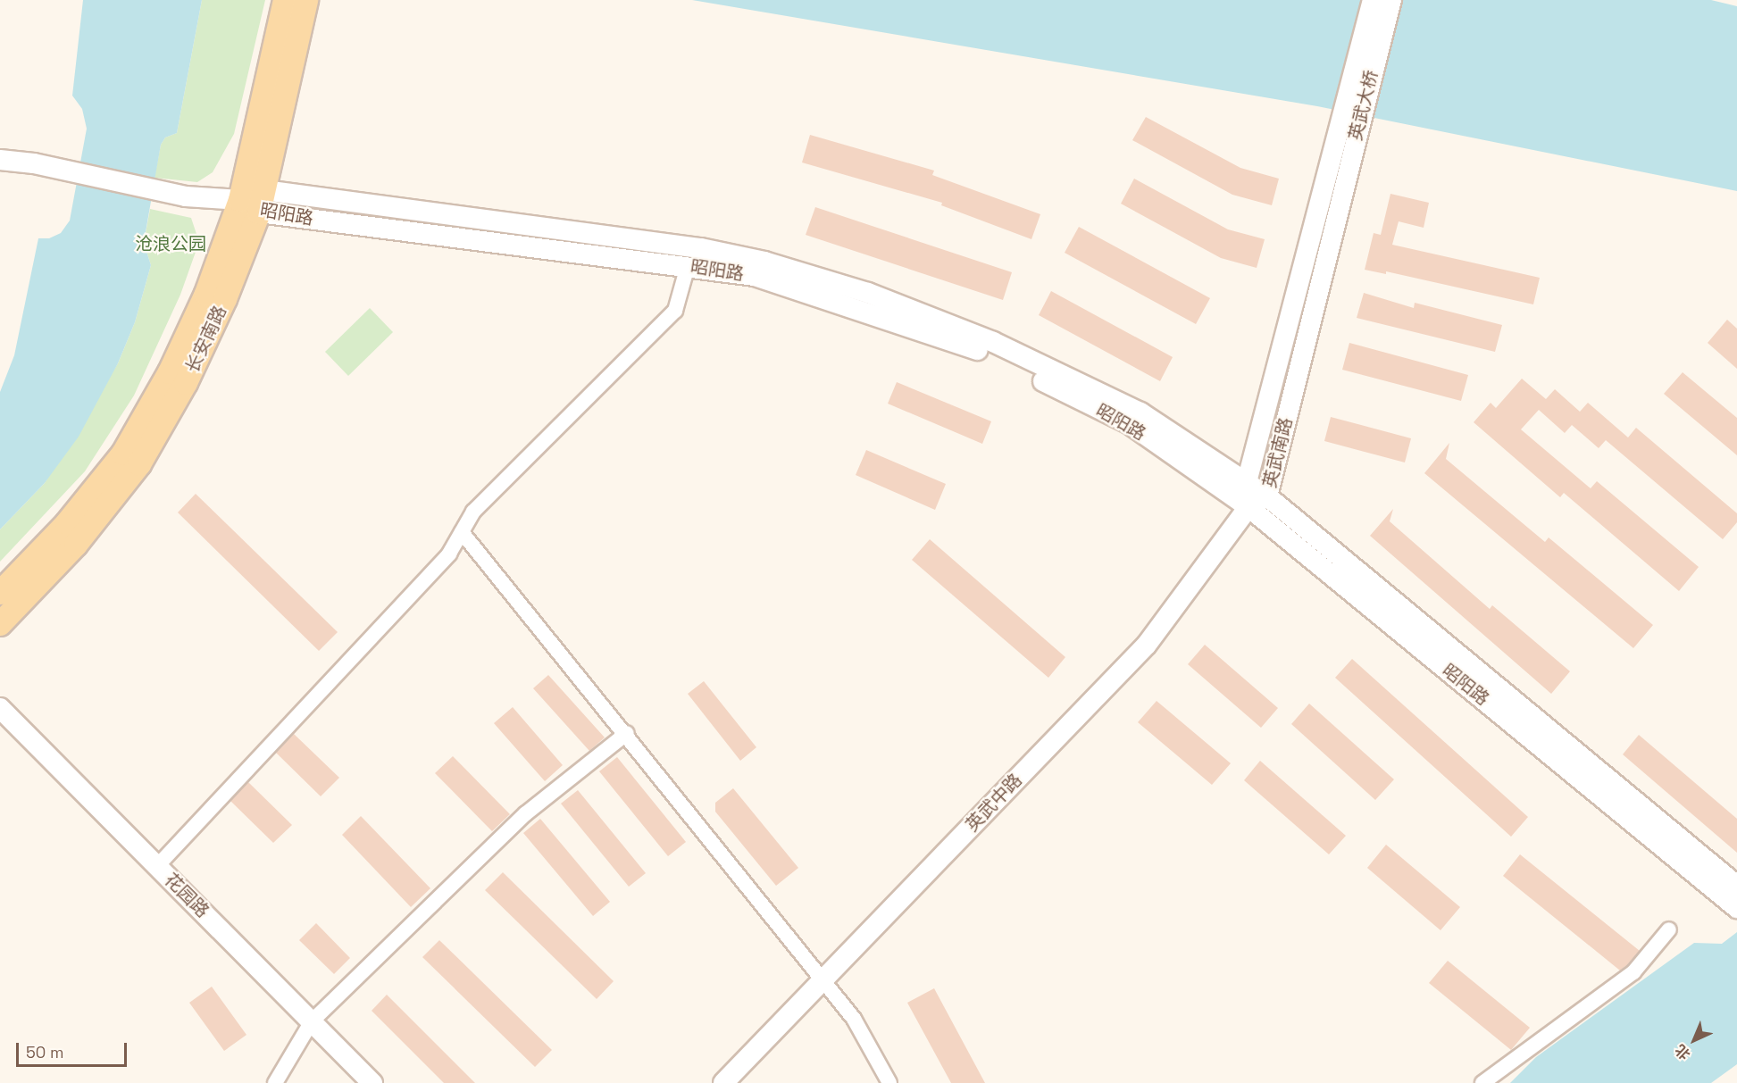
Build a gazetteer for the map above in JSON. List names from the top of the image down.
{
  "streets": {
    "main road": [
      "英武大桥",
      "昭阳路",
      "长安南路",
      "英武南路",
      "英武中路",
      "花园路"
    ]
  },
  "crossings": [
    ["英武大桥", "英武南路"],
    ["昭阳路", "长安南路"],
    ["昭阳路", "英武南路"],
    ["昭阳路", "英武中路"],
    ["英武南路", "英武中路"]
  ],
  "parks": ["沧浪公园"],
  "scale_bar": "50 m",
  "north": "bottom left"
}
